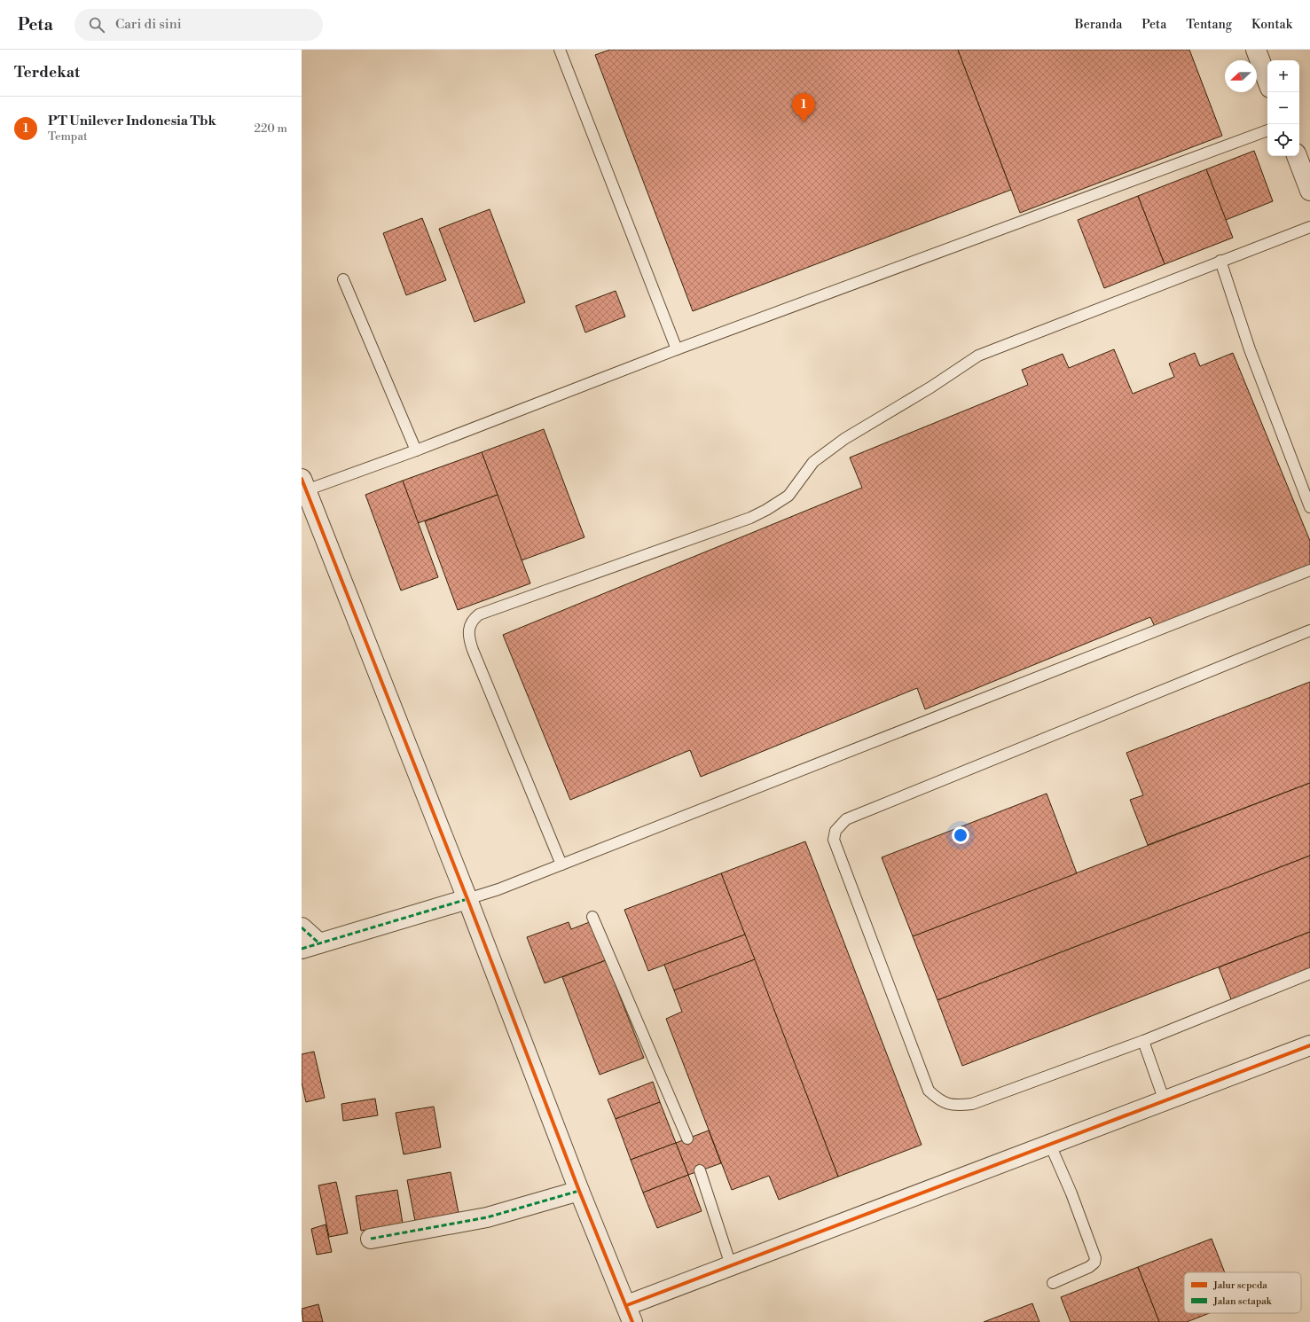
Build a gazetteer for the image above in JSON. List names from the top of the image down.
{
  "legend": ["Jalur sepeda", "Jalan setapak"],
  "north": "left",
  "page": {
    "header": "Peta",
    "search": "Cari di sini",
    "nav": [
      "Beranda",
      "Peta",
      "Tentang",
      "Kontak"
    ],
    "heading": "Terdekat",
    "map_buttons": ["+", "−"],
    "pins": "1",
    "list": [
      {
        "mark": "1",
        "name": "PT Unilever Indonesia Tbk",
        "note": "Tempat",
        "value": "220 m"
      }
    ]
  }
}
